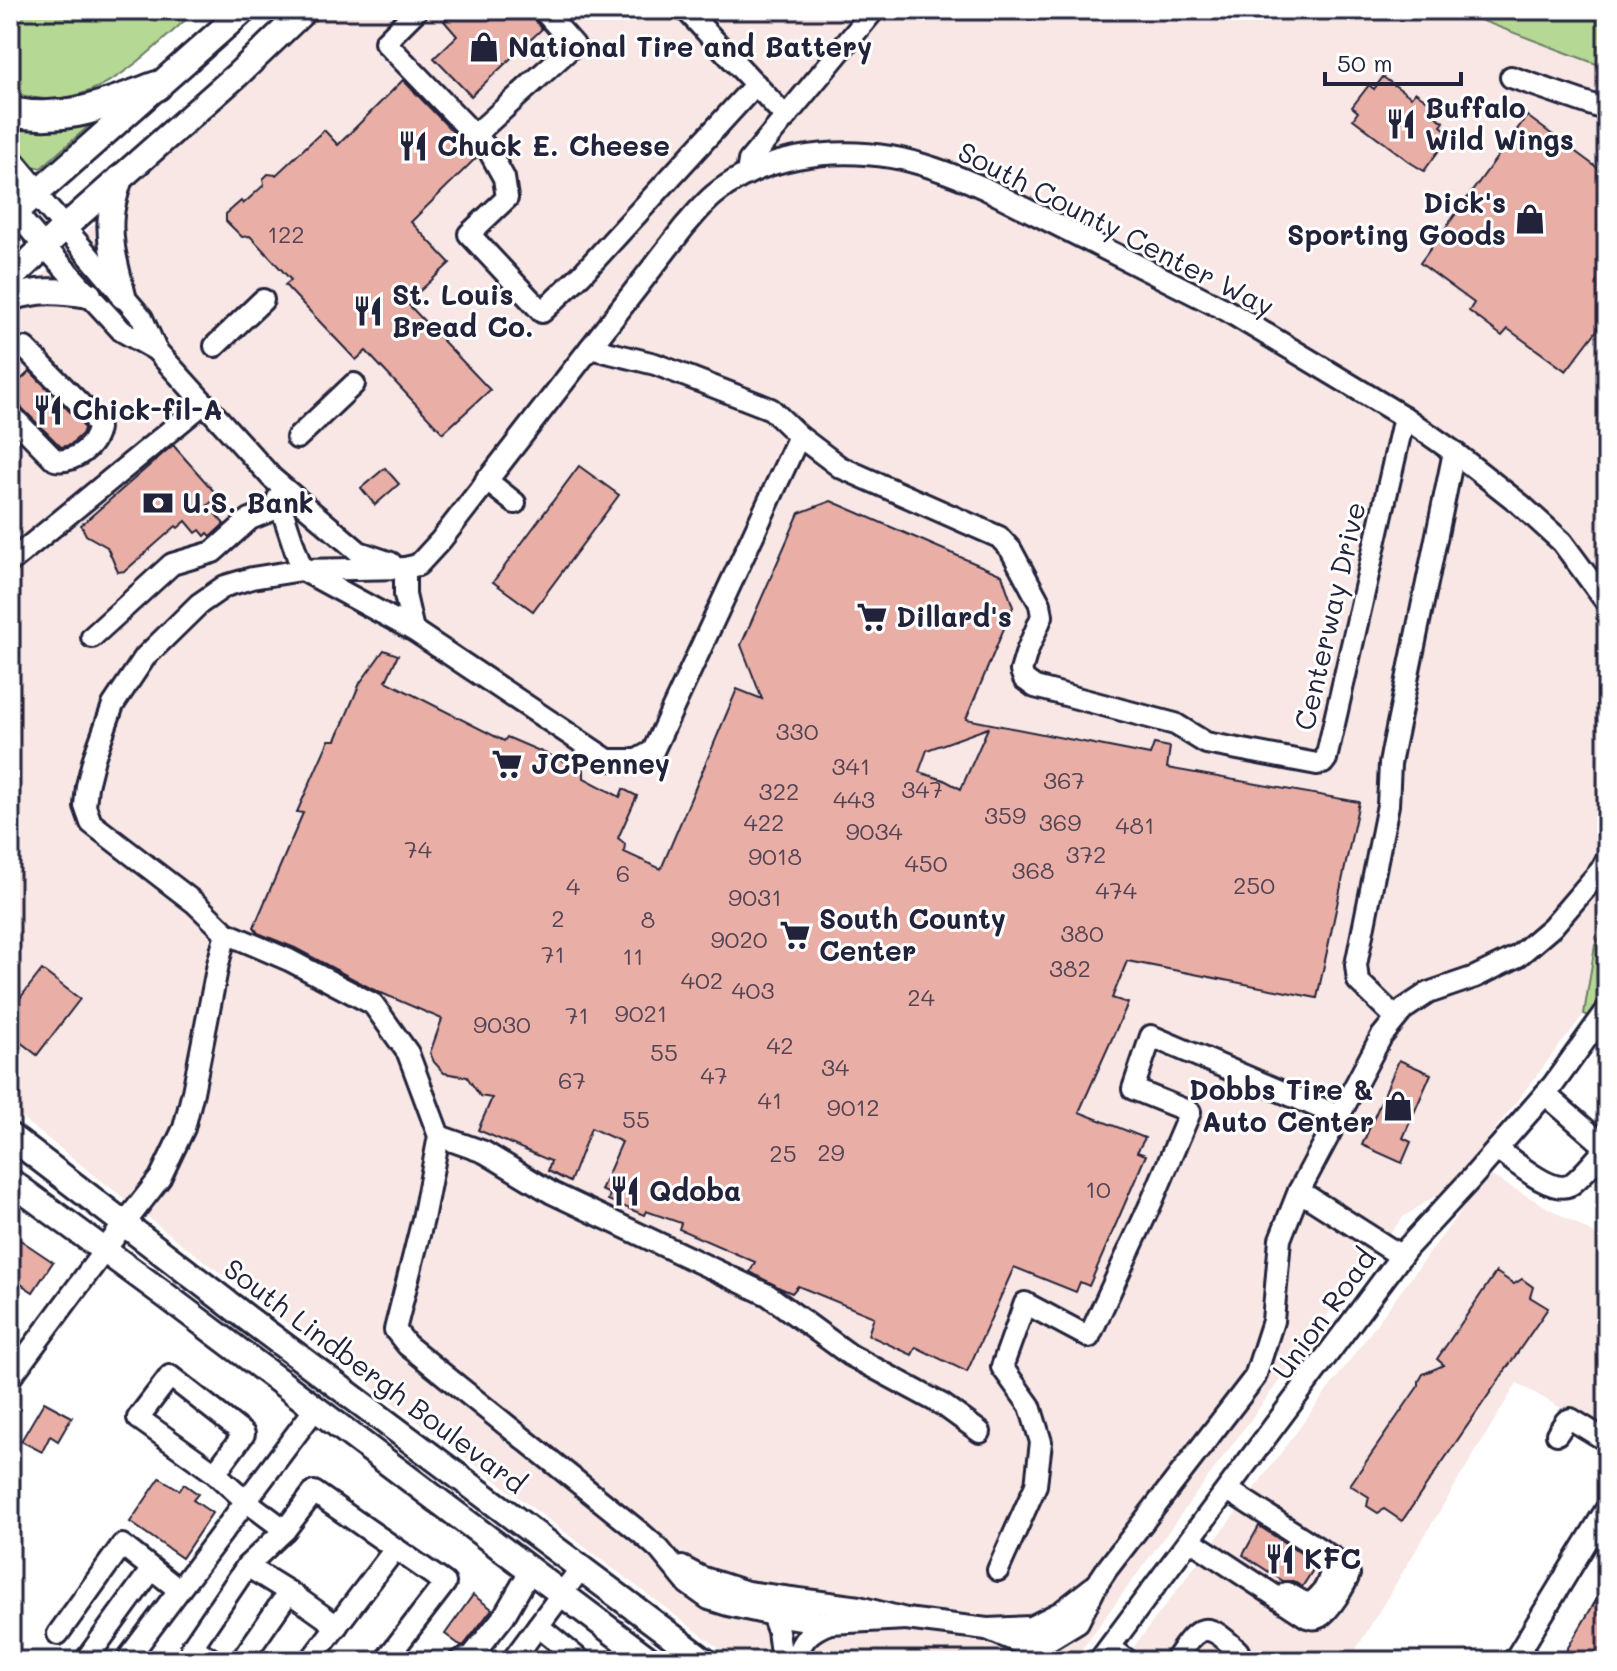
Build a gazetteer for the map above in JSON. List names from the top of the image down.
{
  "streets": {
    "main road": ["South Lindbergh Boulevard"],
    "street": ["South County Center Way", "Centerway Drive", "Union Road"]
  },
  "crossings": [
    ["South County Center Way", "Centerway Drive"]
  ],
  "places": {
    "shop": ["National Tire and Battery", "Dick's Sporting Goods", "Dobbs Tire & Auto Center"],
    "restaurant": [
      "Buffalo Wild Wings",
      "Chuck E. Cheese",
      "St. Louis Bread Co.",
      "Chick-fil-A",
      "Qdoba",
      "KFC"
    ],
    "bank": ["U.S. Bank"],
    "supermarket": ["Dillard's", "JCPenney", "South County Center"]
  },
  "house_numbers": [
    "122",
    "330",
    "341",
    "367",
    "347",
    "322",
    "443",
    "359",
    "422",
    "369",
    "481",
    "9034",
    "74",
    "372",
    "9018",
    "450",
    "368",
    "6",
    "250",
    "4",
    "474",
    "9031",
    "2",
    "8",
    "380",
    "9020",
    "71",
    "11",
    "382",
    "402",
    "403",
    "24",
    "9021",
    "71",
    "9030",
    "42",
    "55",
    "34",
    "47",
    "67",
    "41",
    "9012",
    "55",
    "29",
    "25",
    "10"
  ],
  "scale_bar": "50 m"
}
